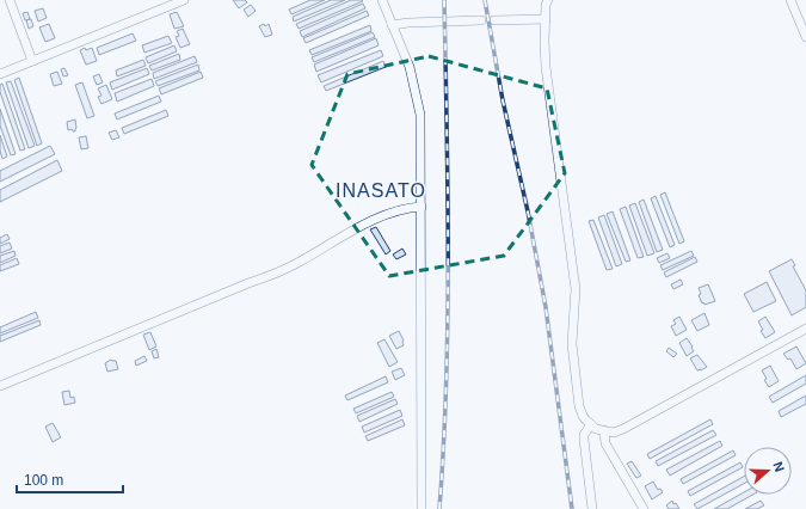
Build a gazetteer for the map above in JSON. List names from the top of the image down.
{
  "districts": ["INASATO"],
  "scale_bar": "100 m",
  "north": "right"
}
